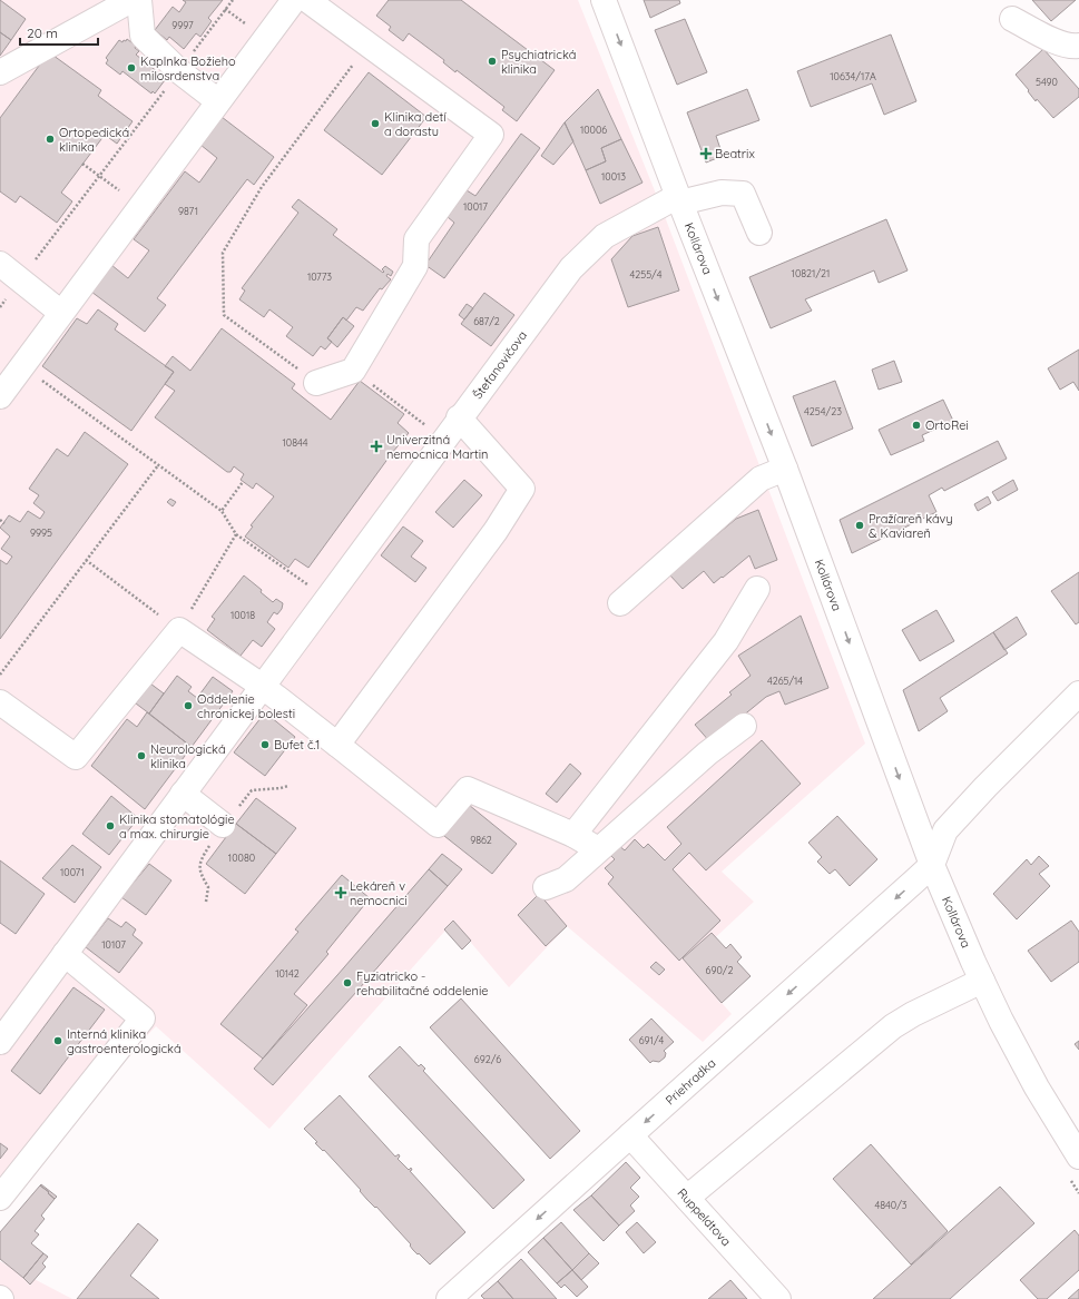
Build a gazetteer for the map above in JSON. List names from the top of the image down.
{
  "streets": {
    "street": [
      "Kollárova",
      "Štefanovičova",
      "Priehradka",
      "Ruppeldtova"
    ]
  },
  "crossings": [
    ["Kollárova", "Štefanovičova"],
    ["Kollárova", "Priehradka"],
    ["Priehradka", "Ruppeldtova"]
  ],
  "one_way": ["Kollárova"],
  "places": {
    "other": [
      "Psychiatrická klinika",
      "Kaplnka Božieho milosrdenstva",
      "Klinika detí a dorastu",
      "Ortopedická klinika",
      "OrtoRei",
      "Pražíareň kávy & Kaviareň",
      "Oddelenie chronickej bolesti",
      "Bufet č.1",
      "Neurologická klinika",
      "Klinika stomatológie a max. chirurgie",
      "Fyziatricko - rehabilitačné oddelenie",
      "Interná klinika gastroenterologická"
    ],
    "health": ["Beatrix", "Univerzitná nemocnica Martin", "Lekáreň v nemocnici"]
  },
  "house_numbers": [
    "9997",
    "10634/17A",
    "5490",
    "10006",
    "10013",
    "10017",
    "9871",
    "10821/21",
    "4255/4",
    "10773",
    "687/2",
    "4254/23",
    "10844",
    "9995",
    "10018",
    "4265/14",
    "9862",
    "10080",
    "10071",
    "10107",
    "690/2",
    "10142",
    "691/4",
    "692/6",
    "4840/3"
  ],
  "scale_bar": "20 m"
}
